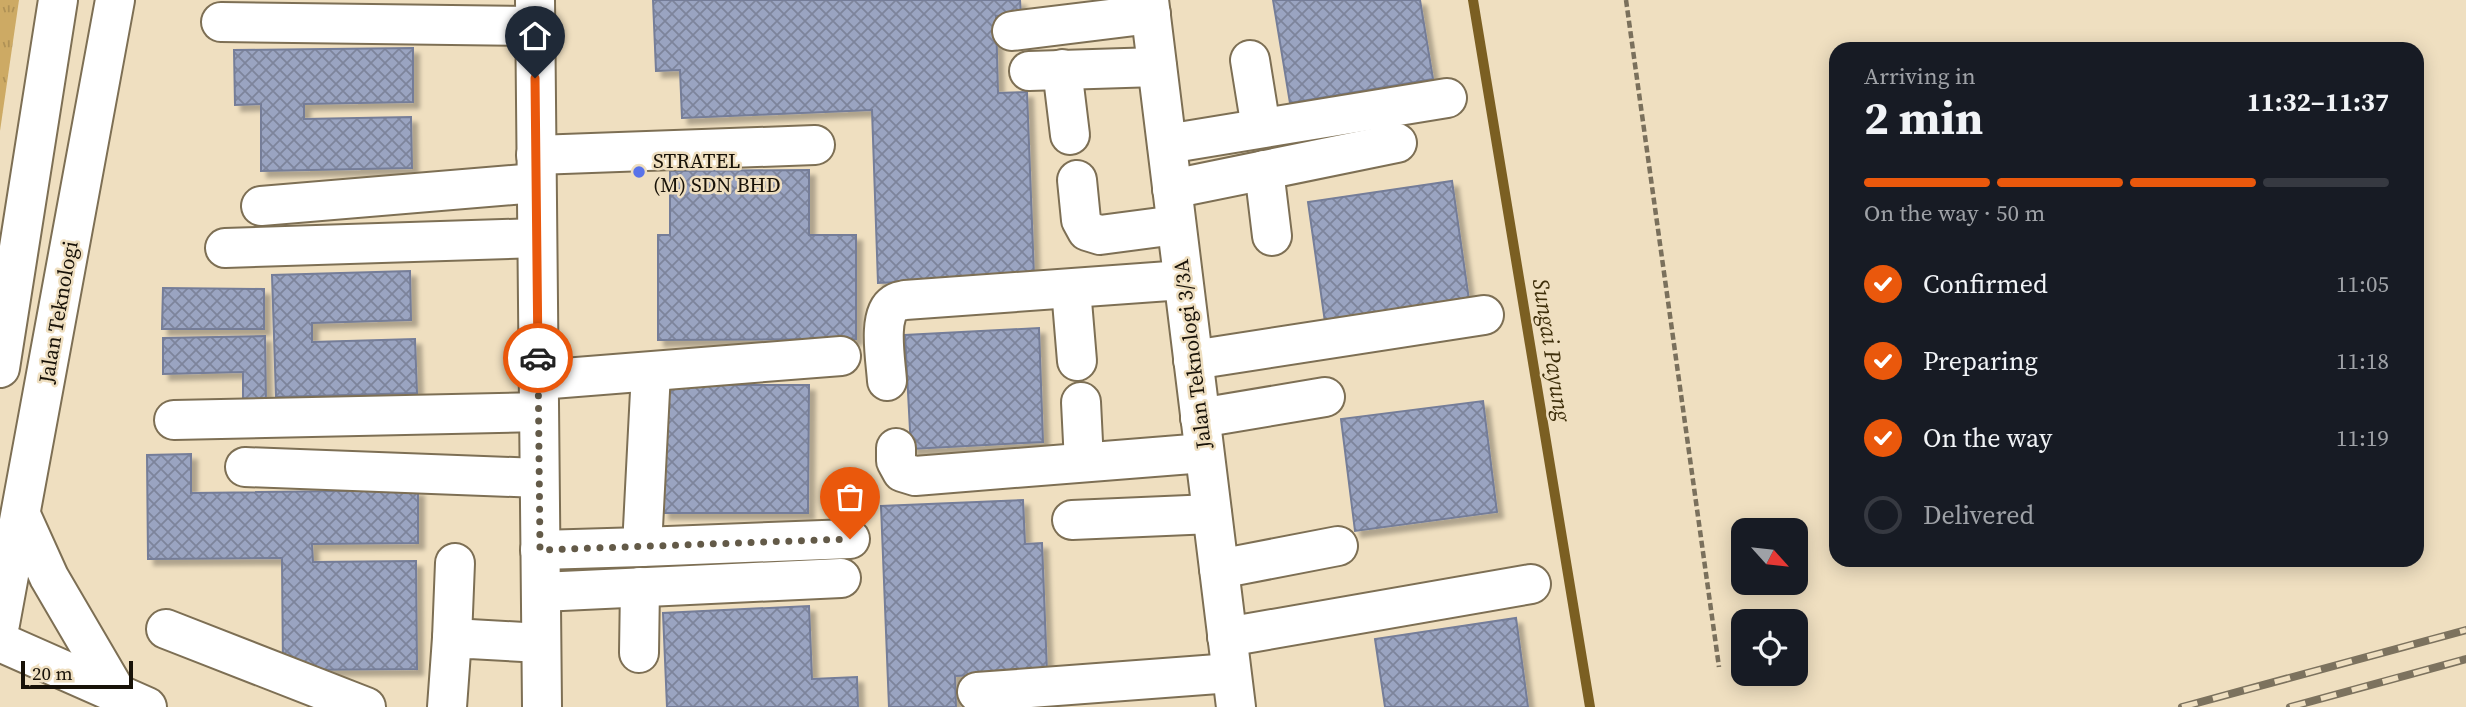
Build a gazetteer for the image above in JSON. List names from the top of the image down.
{
  "streets": {
    "street": ["Jalan Teknologi", "Jalan Teknologi 3/3A"]
  },
  "water": ["Sungai Payung"],
  "places": ["STRATEL (M) SDN BHD"],
  "scale_bar": "20 m",
  "north": "bottom right",
  "page": {
    "heading": ["2 min", "Arriving in", "11:32–11:37"],
    "bar": "On the way · 50 m",
    "list": [
      ["Confirmed", "11:05"],
      ["Preparing", "11:18"],
      ["On the way", "11:19"],
      "Delivered"
    ],
    "scale": "20 m"
  }
}
